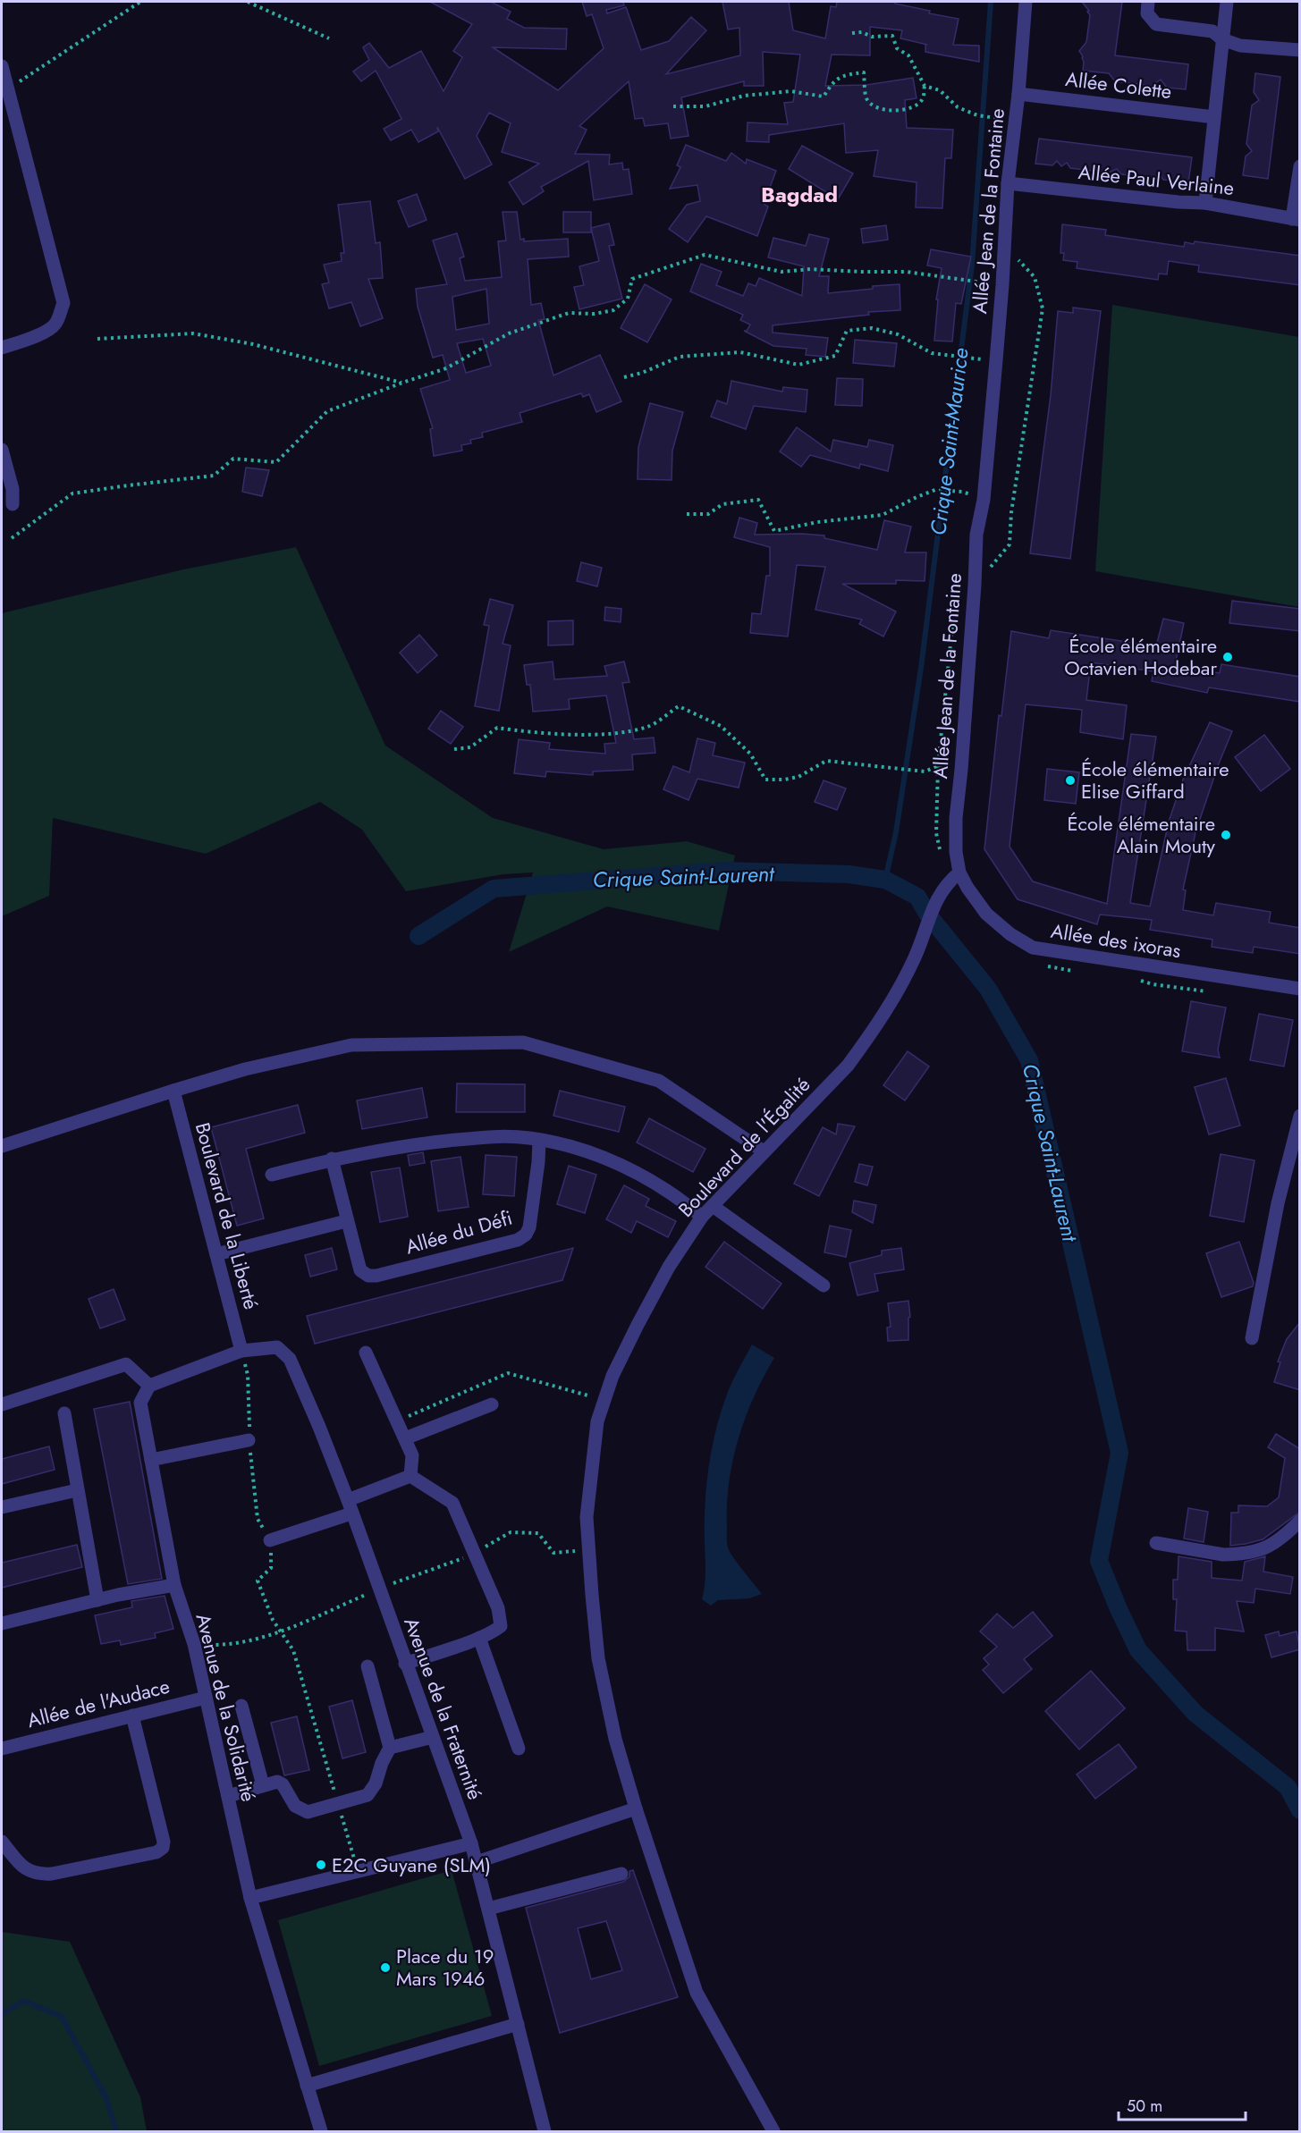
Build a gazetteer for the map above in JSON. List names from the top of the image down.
{
  "streets": {
    "street": [
      "Allée Colette",
      "Allée Paul Verlaine",
      "Allée Jean de la Fontaine",
      "Allée des ixoras",
      "Boulevard de l'Égalité",
      "Boulevard de la Liberté",
      "Allée du Défi",
      "Allée de l'Audace",
      "Avenue de la Solidarité",
      "Avenue de la Fraternité"
    ]
  },
  "crossings": [
    ["Allée Colette", "Allée Jean de la Fontaine"],
    ["Allée Paul Verlaine", "Allée Jean de la Fontaine"],
    ["Allée Jean de la Fontaine", "Allée des ixoras"],
    ["Allée Jean de la Fontaine", "Boulevard de l'Égalité"],
    ["Allée des ixoras", "Boulevard de l'Égalité"],
    ["Boulevard de la Liberté", "Avenue de la Fraternité"],
    ["Allée de l'Audace", "Avenue de la Solidarité"]
  ],
  "districts": ["Bagdad"],
  "water": ["Crique Saint-Maurice", "Crique Saint-Laurent"],
  "places": [
    "École élémentaire Octavien Hodebar",
    "École élémentaire Elise Giffard",
    "École élémentaire Alain Mouty",
    "E2C Guyane (SLM)",
    "Place du 19 Mars 1946"
  ],
  "scale_bar": "50 m"
}
